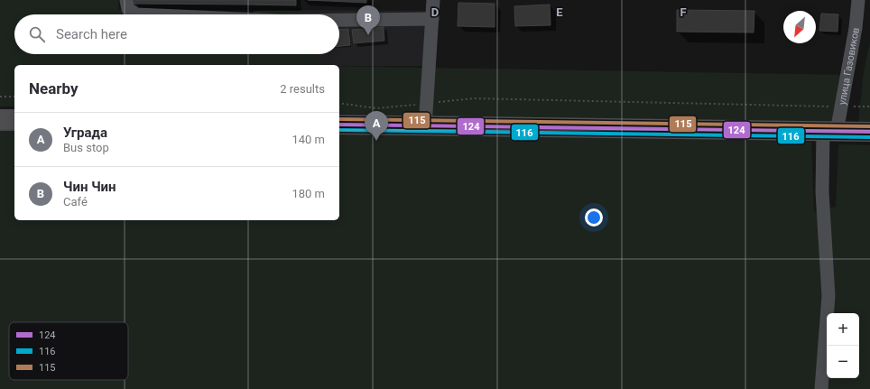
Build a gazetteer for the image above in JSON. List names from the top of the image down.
{
  "streets": {
    "street": ["улица Газовиков"]
  },
  "lines": ["transit line 115", "transit line 124", "transit line 116"],
  "legend": ["124", "116", "115"],
  "north": "bottom left",
  "page": {
    "pins": ["B", "A"],
    "search": "Search here",
    "heading": ["Nearby", "2 results"],
    "list": [
      {
        "mark": "A",
        "name": "Уграда",
        "note": "Bus stop",
        "value": "140 m"
      },
      {
        "mark": "B",
        "name": "Чин Чин",
        "note": "Café",
        "value": "180 m"
      }
    ],
    "map_buttons": ["+", "−"]
  },
  "grid": {
    "columns": ["D", "E", "F"]
  }
}
